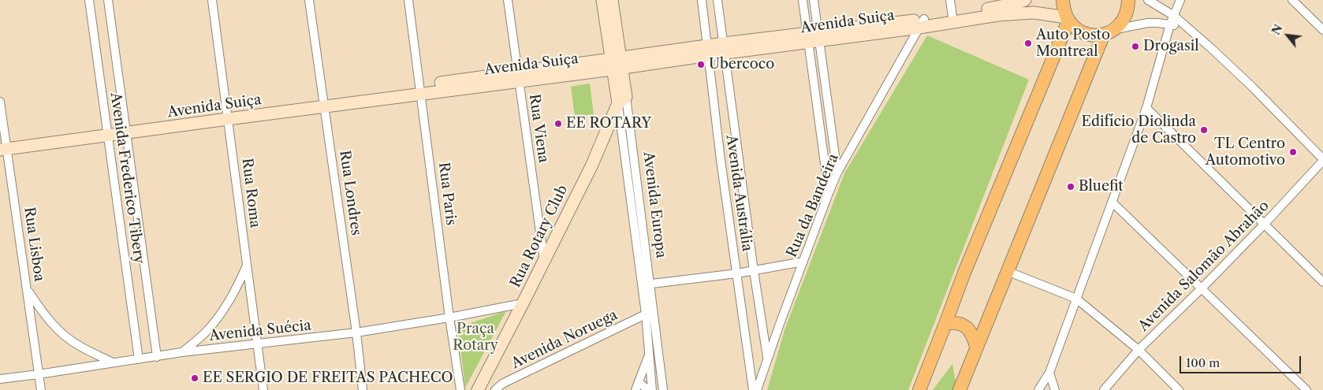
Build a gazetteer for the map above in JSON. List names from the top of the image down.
{
  "streets": {
    "main road": ["Avenida Suiça", "Avenida Europa", "Rua Rotary Club"],
    "street": [
      "Rua Viena",
      "Avenida Frederico Tibery",
      "Rua Roma",
      "Rua Londres",
      "Avenida Austrália",
      "Rua Paris",
      "Rua da Bandeira",
      "Rua Lisboa",
      "Avenida Salomão Abrahão",
      "Avenida Suécia",
      "Avenida Noruega"
    ]
  },
  "crossings": [
    ["Avenida Suiça", "Rua Viena"],
    ["Avenida Suiça", "Avenida Frederico Tibery"],
    ["Avenida Suiça", "Rua Roma"],
    ["Avenida Suiça", "Rua Londres"],
    ["Avenida Suiça", "Avenida Austrália"],
    ["Avenida Suiça", "Rua Paris"],
    ["Avenida Suiça", "Avenida Europa"],
    ["Avenida Suiça", "Rua da Bandeira"],
    ["Avenida Suiça", "Rua Lisboa"],
    ["Rua Viena", "Rua Rotary Club"],
    ["Avenida Frederico Tibery", "Avenida Suécia"],
    ["Rua Roma", "Avenida Suécia"],
    ["Rua Londres", "Avenida Suécia"],
    ["Avenida Austrália", "Rua da Bandeira"],
    ["Rua Paris", "Avenida Suécia"],
    ["Avenida Europa", "Rua Rotary Club"],
    ["Avenida Europa", "Avenida Noruega"],
    ["Rua Rotary Club", "Avenida Suécia"],
    ["Rua Lisboa", "Avenida Suécia"]
  ],
  "parks": ["Praça Rotary"],
  "places": [
    "Auto Posto Montreal",
    "Drogasil",
    "Ubercoco",
    "EE ROTARY",
    "Edifício Diolinda de Castro",
    "TL Centro Automotivo",
    "Bluefit",
    "EE SERGIO DE FREITAS PACHECO"
  ],
  "scale_bar": "100 m",
  "north": "top left"
}
